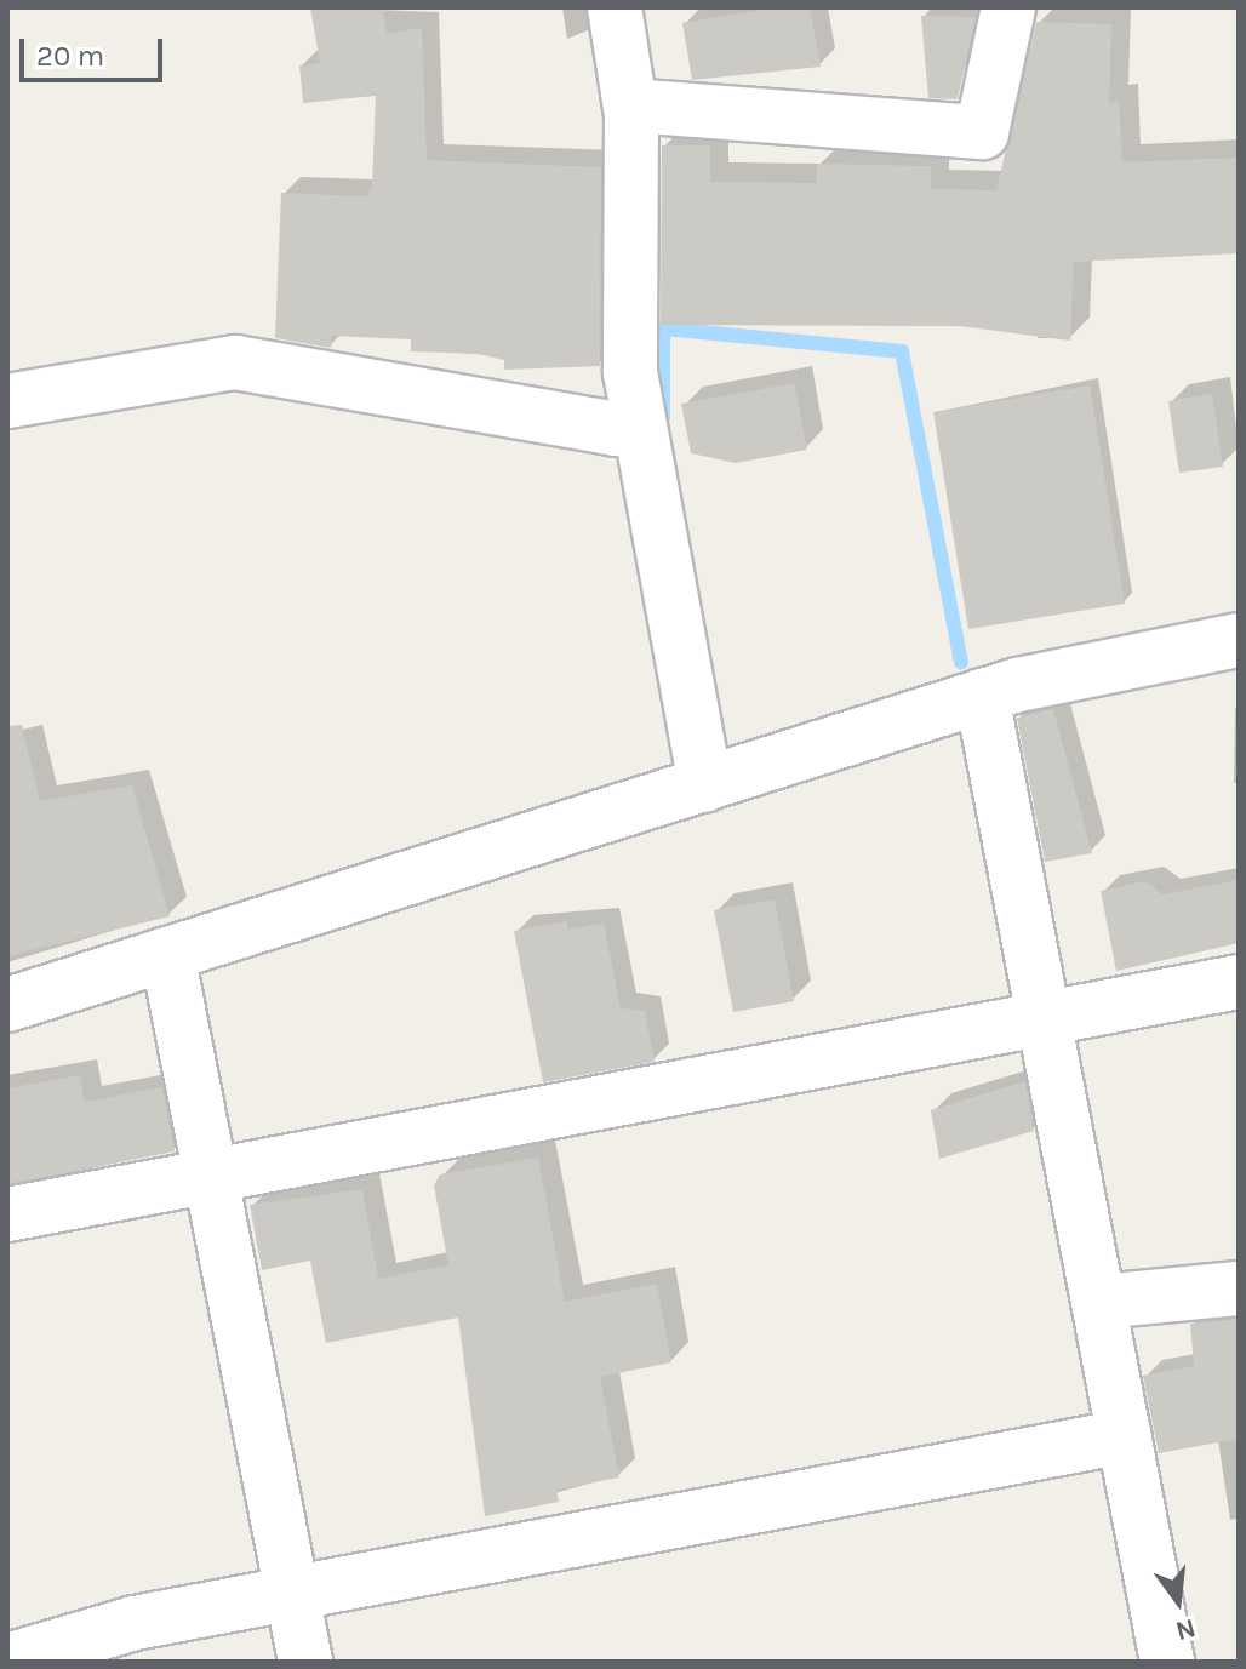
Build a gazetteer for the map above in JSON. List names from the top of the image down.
{
  "scale_bar": "20 m",
  "north": "bottom"
}
